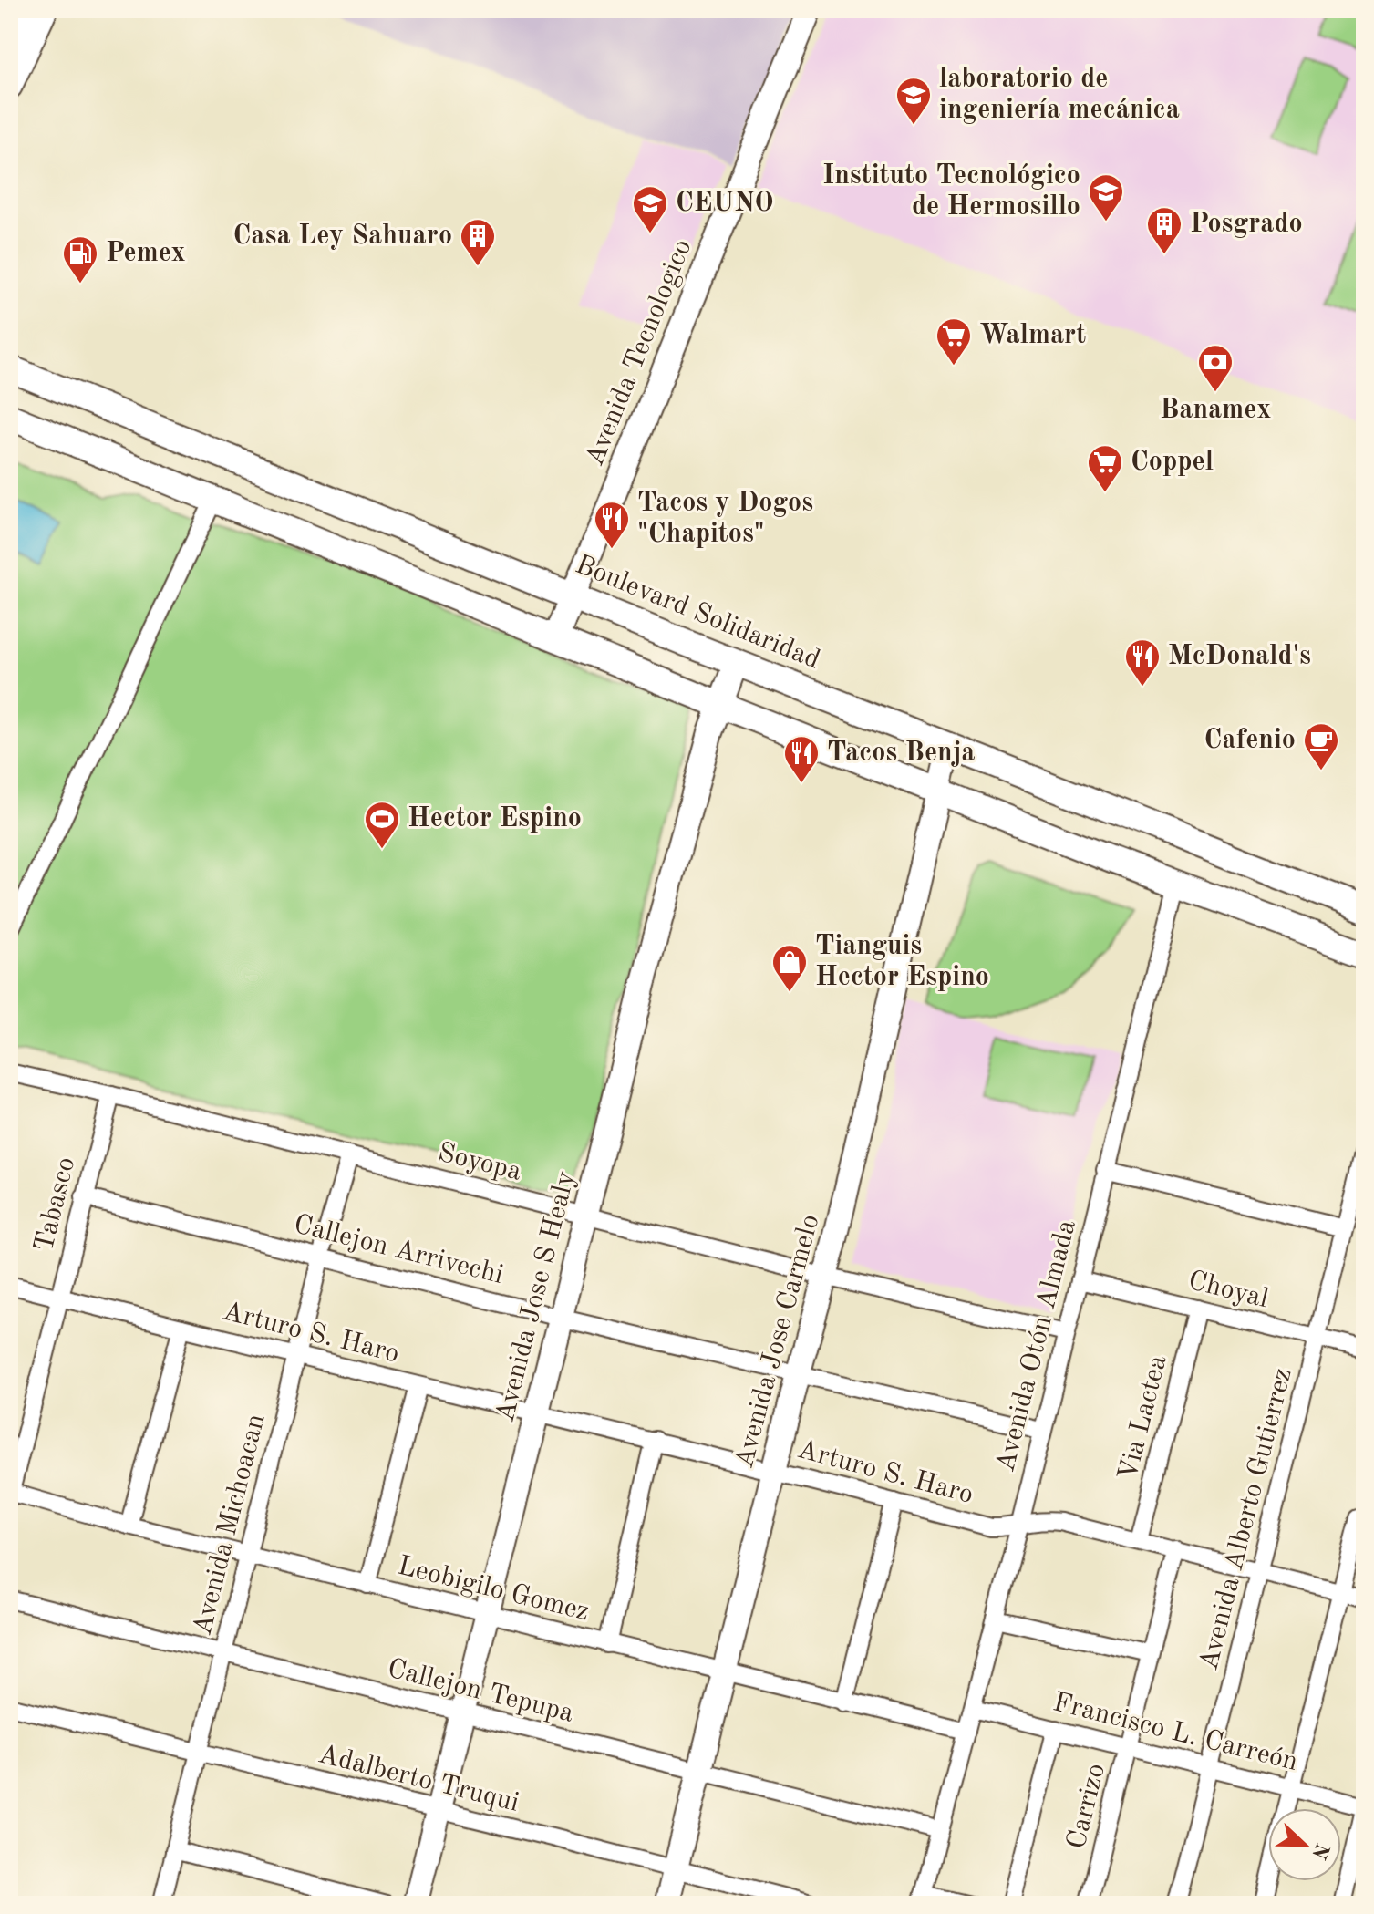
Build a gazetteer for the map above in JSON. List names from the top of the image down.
{
  "streets": {
    "main road": ["Boulevard Solidaridad"],
    "street": [
      "Avenida Tecnologico",
      "Soyopa",
      "Tabasco",
      "Callejon Arrivechi",
      "Choyal",
      "Avenida Jose S Healy",
      "Arturo S. Haro",
      "Avenida Jose Carmelo",
      "Avenida Otón Almada",
      "Via Lactea",
      "Avenida Alberto Gutierrez",
      "Avenida Michoacan",
      "Leobigilo Gomez",
      "Callejon Tepupa",
      "Francisco L. Carreón",
      "Adalberto Truqui",
      "Carrizo"
    ]
  },
  "crossings": [
    ["Avenida Tecnologico", "Boulevard Solidaridad"],
    ["Boulevard Solidaridad", "Avenida Jose S Healy"],
    ["Boulevard Solidaridad", "Avenida Jose Carmelo"],
    ["Soyopa", "Tabasco"],
    ["Soyopa", "Avenida Jose S Healy"],
    ["Soyopa", "Avenida Jose Carmelo"],
    ["Soyopa", "Avenida Otón Almada"],
    ["Soyopa", "Avenida Michoacan"],
    ["Tabasco", "Callejon Arrivechi"],
    ["Tabasco", "Arturo S. Haro"],
    ["Tabasco", "Leobigilo Gomez"],
    ["Callejon Arrivechi", "Avenida Jose S Healy"],
    ["Callejon Arrivechi", "Avenida Jose Carmelo"],
    ["Callejon Arrivechi", "Avenida Otón Almada"],
    ["Callejon Arrivechi", "Avenida Michoacan"],
    ["Choyal", "Avenida Otón Almada"],
    ["Choyal", "Via Lactea"],
    ["Choyal", "Avenida Alberto Gutierrez"],
    ["Avenida Jose S Healy", "Arturo S. Haro"],
    ["Avenida Jose S Healy", "Leobigilo Gomez"],
    ["Avenida Jose S Healy", "Callejon Tepupa"],
    ["Avenida Jose S Healy", "Adalberto Truqui"],
    ["Arturo S. Haro", "Avenida Jose Carmelo"],
    ["Arturo S. Haro", "Avenida Otón Almada"],
    ["Arturo S. Haro", "Via Lactea"],
    ["Arturo S. Haro", "Avenida Alberto Gutierrez"],
    ["Arturo S. Haro", "Avenida Michoacan"],
    ["Arturo S. Haro", "Carrizo"],
    ["Avenida Jose Carmelo", "Leobigilo Gomez"],
    ["Avenida Jose Carmelo", "Callejon Tepupa"],
    ["Avenida Jose Carmelo", "Adalberto Truqui"],
    ["Avenida Otón Almada", "Leobigilo Gomez"],
    ["Avenida Otón Almada", "Callejon Tepupa"],
    ["Avenida Otón Almada", "Francisco L. Carreón"],
    ["Avenida Alberto Gutierrez", "Francisco L. Carreón"],
    ["Avenida Michoacan", "Leobigilo Gomez"],
    ["Avenida Michoacan", "Callejon Tepupa"],
    ["Avenida Michoacan", "Adalberto Truqui"],
    ["Francisco L. Carreón", "Carrizo"]
  ],
  "places": {
    "school or university": ["laboratorio de ingeniería mecánica", "Instituto Tecnológico de Hermosillo", "CEUNO"],
    "building": ["Posgrado", "Casa Ley Sahuaro"],
    "fuel station": ["Pemex"],
    "supermarket": ["Walmart", "Coppel"],
    "bank": ["Banamex"],
    "restaurant": ["Tacos y Dogos \"Chapitos\"", "McDonald's", "Tacos Benja"],
    "cafe": ["Cafenio"],
    "sports": ["Hector Espino"],
    "shop": ["Tianguis Hector Espino"]
  },
  "north": "right"
}
